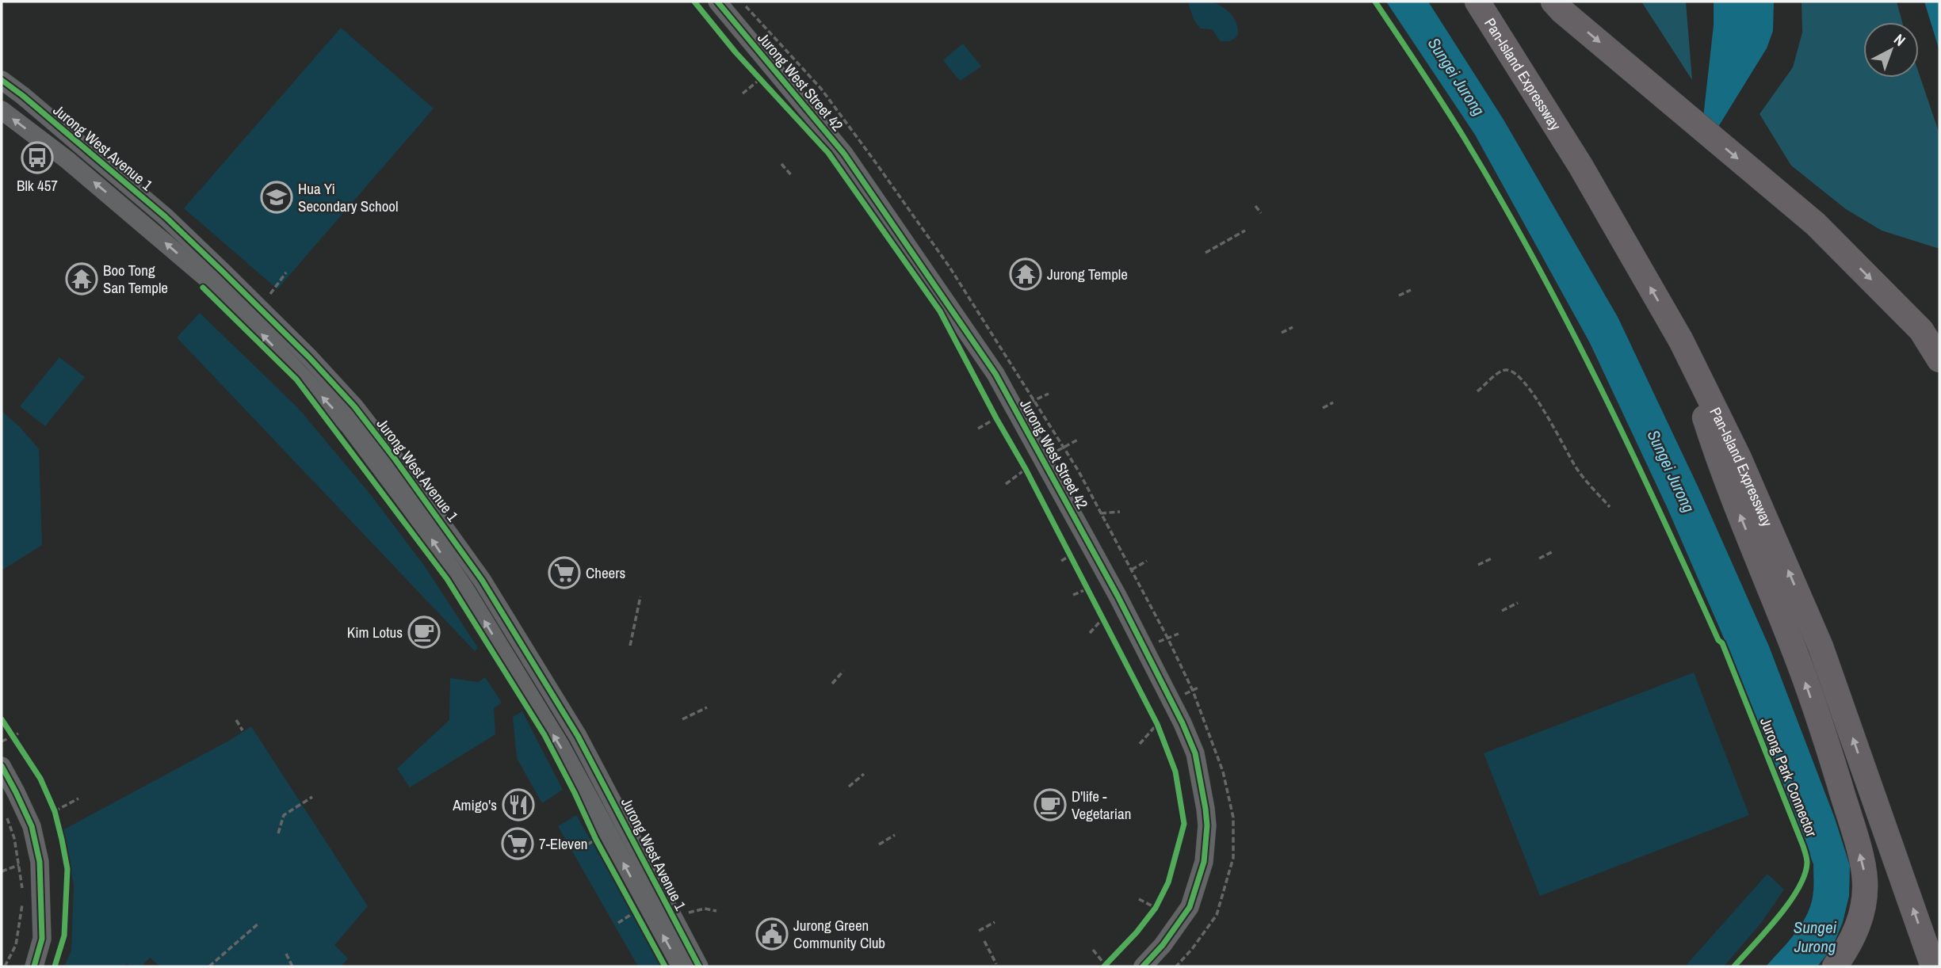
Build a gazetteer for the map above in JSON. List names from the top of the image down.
{
  "streets": {
    "highway": ["Pan-Island Expressway"],
    "street": ["Jurong West Street 42", "Jurong West Avenue 1"],
    "cycle path": ["Jurong Park Connector"]
  },
  "water": ["Sungei Jurong"],
  "places": {
    "bus stop": ["Blk 457"],
    "school or university": ["Hua Yi Secondary School"],
    "temple": ["Jurong Temple", "Boo Tong San Temple"],
    "supermarket": ["Cheers", "7-Eleven"],
    "cafe": ["Kim Lotus", "D'life - Vegetarian"],
    "restaurant": ["Amigo's"],
    "public building": ["Jurong Green Community Club"]
  },
  "north": "top right"
}
